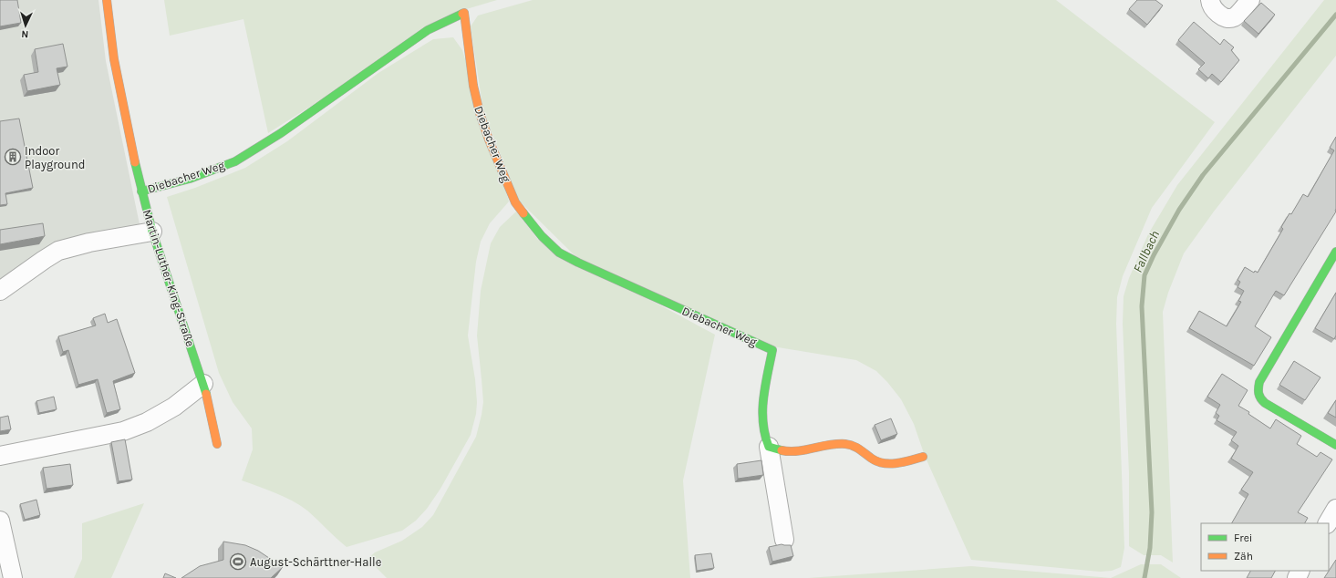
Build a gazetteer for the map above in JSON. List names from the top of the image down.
{
  "streets": {
    "street": ["Diebacher Weg", "Martin-Luther-King-Straße"]
  },
  "crossings": [
    ["Diebacher Weg", "Martin-Luther-King-Straße"]
  ],
  "water": ["Fallbach"],
  "places": {
    "building": ["Indoor Playground"],
    "sports": ["August-Schärttner-Halle"]
  },
  "legend": ["Frei", "Zäh"],
  "north": "bottom"
}
